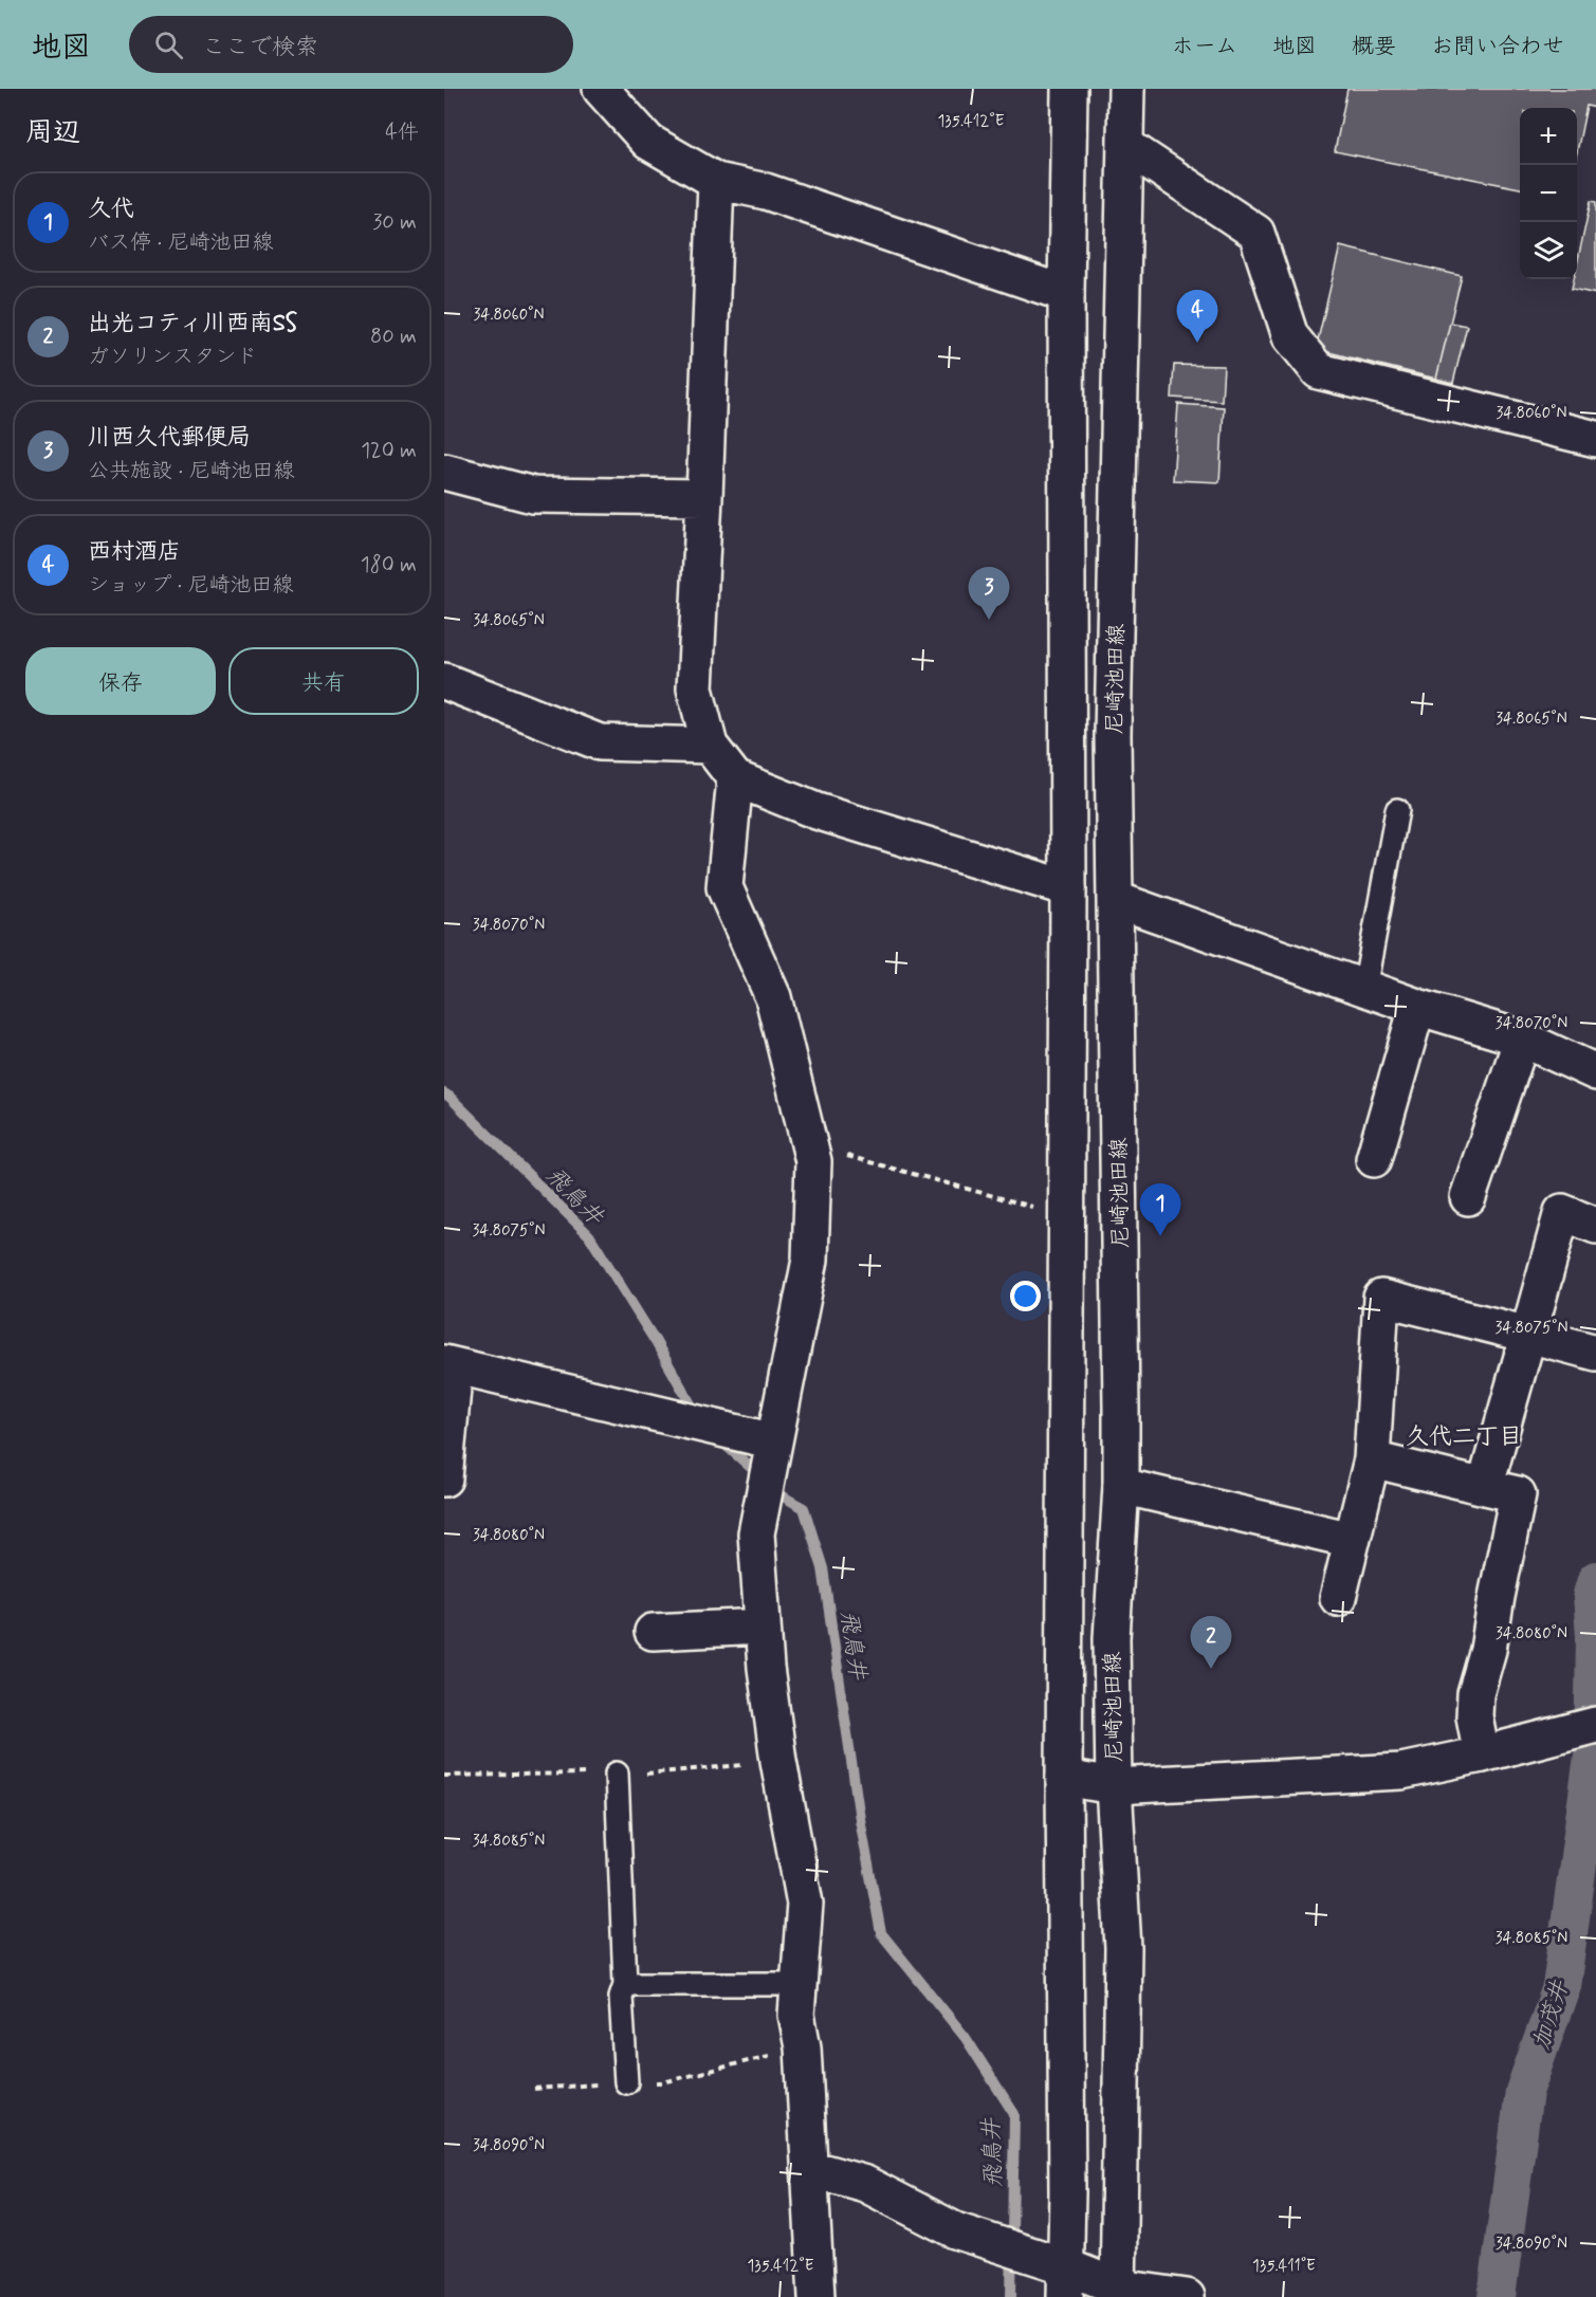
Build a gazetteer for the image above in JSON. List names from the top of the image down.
{
  "streets": {
    "street": ["尼崎池田線"]
  },
  "districts": ["久代二丁目"],
  "water": ["飛鳥井", "加茂井"],
  "page": {
    "header": "地図",
    "search": "ここで検索",
    "nav": [
      "ホーム",
      "地図",
      "概要",
      "お問い合わせ"
    ],
    "heading": ["周辺", "4件"],
    "map_buttons": ["+", "−"],
    "list": [
      {
        "mark": "1",
        "name": "久代",
        "note": "バス停 · 尼崎池田線",
        "value": "30 m"
      },
      {
        "mark": "2",
        "name": "出光コティ川西南SS",
        "note": "ガソリンスタンド",
        "value": "80 m"
      },
      {
        "mark": "3",
        "name": "川西久代郵便局",
        "note": "公共施設 · 尼崎池田線",
        "value": "120 m"
      },
      {
        "mark": "4",
        "name": "西村酒店",
        "note": "ショップ · 尼崎池田線",
        "value": "180 m"
      }
    ],
    "pins": [
      "4",
      "3",
      "1",
      "2"
    ],
    "buttons": ["保存", "共有"]
  },
  "coordinates": [
    "135.412°E",
    "34.8060°N",
    "34.8065°N",
    "34.8070°N",
    "34.8075°N",
    "34.8080°N",
    "34.8085°N",
    "34.8090°N",
    "135.411°E"
  ]
}
